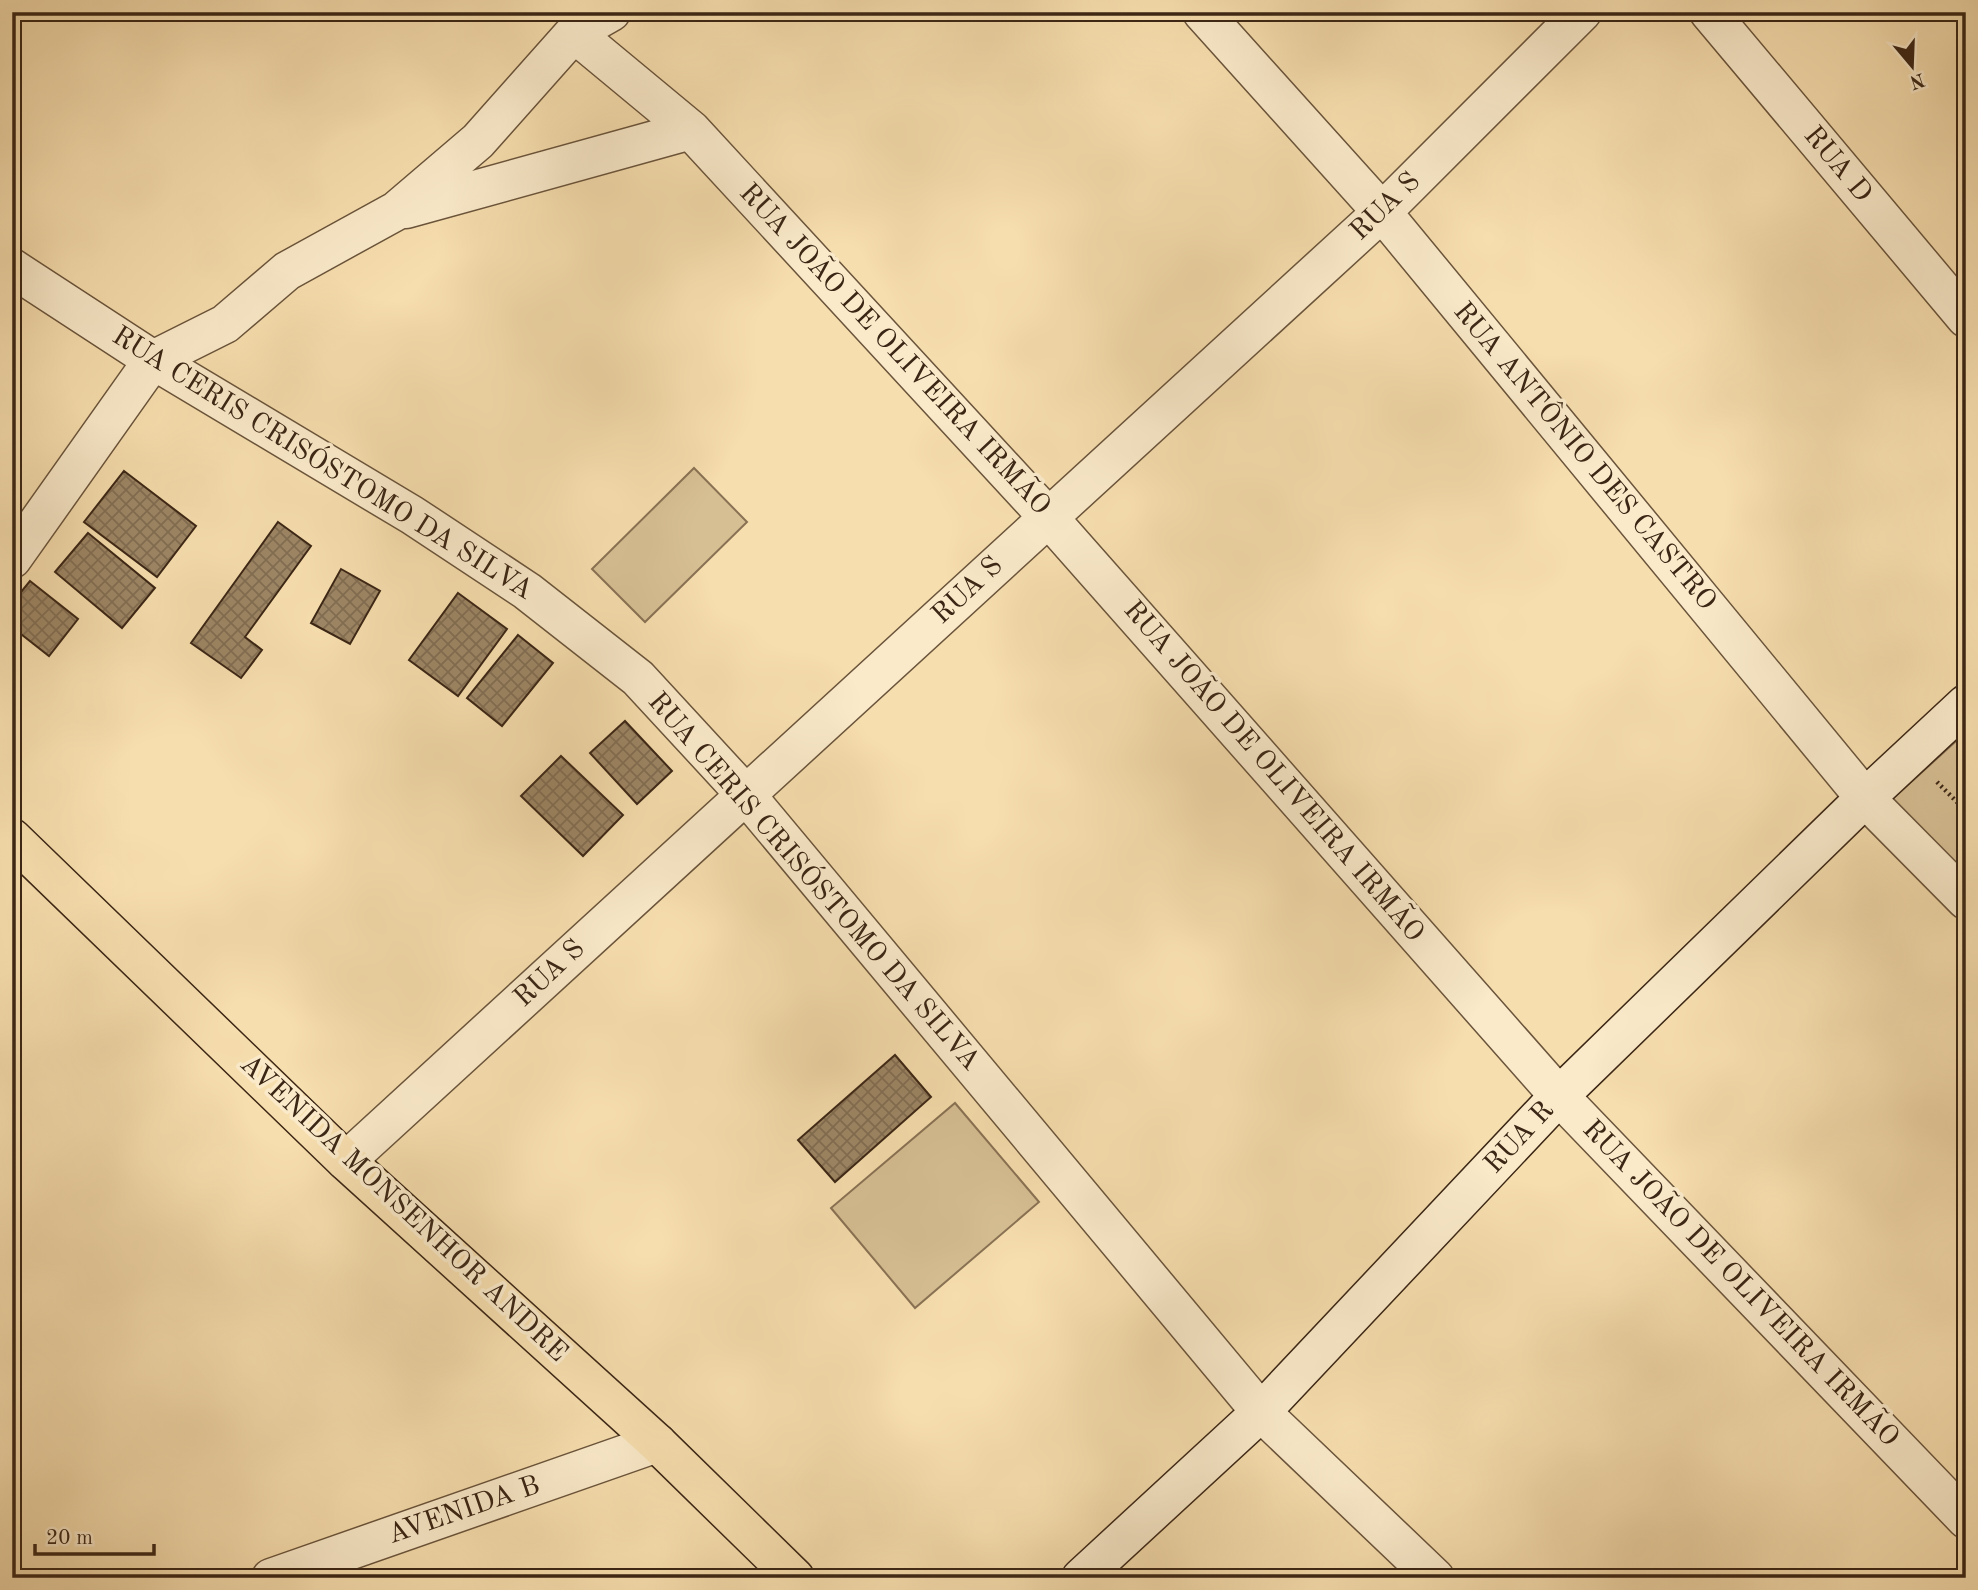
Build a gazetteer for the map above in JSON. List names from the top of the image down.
{
  "streets": {
    "main road": ["AVENIDA MONSENHOR ANDRE"],
    "street": [
      "RUA D",
      "RUA S",
      "RUA JOÃO DE OLIVEIRA IRMÃO",
      "RUA ANTÔNIO DES CASTRO",
      "RUA CERIS CRISÓSTOMO DA SILVA",
      "RUA R",
      "AVENIDA B"
    ]
  },
  "crossings": [
    ["RUA S", "RUA JOÃO DE OLIVEIRA IRMÃO"],
    ["RUA S", "RUA ANTÔNIO DES CASTRO"],
    ["RUA S", "RUA CERIS CRISÓSTOMO DA SILVA"],
    ["RUA S", "AVENIDA MONSENHOR ANDRE"],
    ["RUA JOÃO DE OLIVEIRA IRMÃO", "RUA R"],
    ["RUA ANTÔNIO DES CASTRO", "RUA R"],
    ["RUA CERIS CRISÓSTOMO DA SILVA", "RUA R"],
    ["AVENIDA MONSENHOR ANDRE", "AVENIDA B"]
  ],
  "scale_bar": "20 m",
  "north": "bottom"
}
